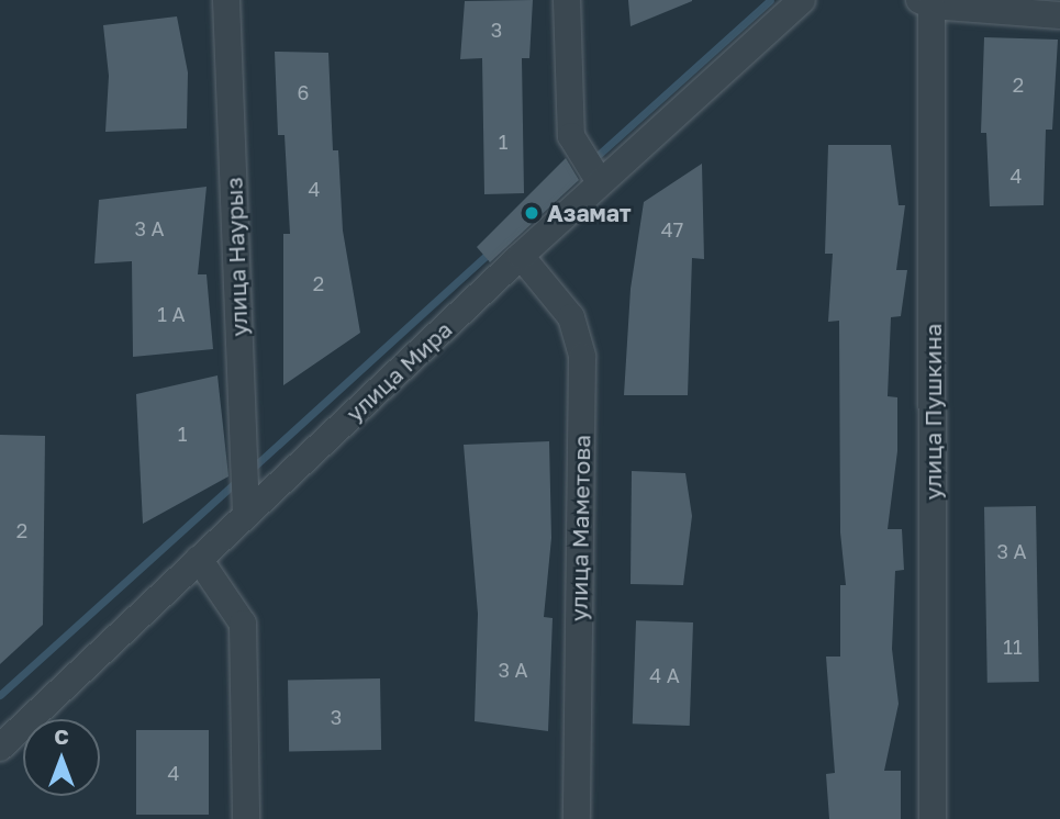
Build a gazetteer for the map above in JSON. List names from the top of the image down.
{
  "streets": {
    "street": [
      "улица Наурыз",
      "улица Мира",
      "улица Пушкина",
      "улица Маметова"
    ]
  },
  "crossings": [
    ["улица Наурыз", "улица Мира"],
    ["улица Мира", "улица Маметова"]
  ],
  "places": ["Азамат"],
  "house_numbers": [
    "3",
    "2",
    "6",
    "1",
    "4",
    "4",
    "3 А",
    "47",
    "2",
    "1 А",
    "1",
    "2",
    "3 А",
    "11",
    "3 А",
    "4 А",
    "3",
    "4"
  ],
  "north": "top"
}
